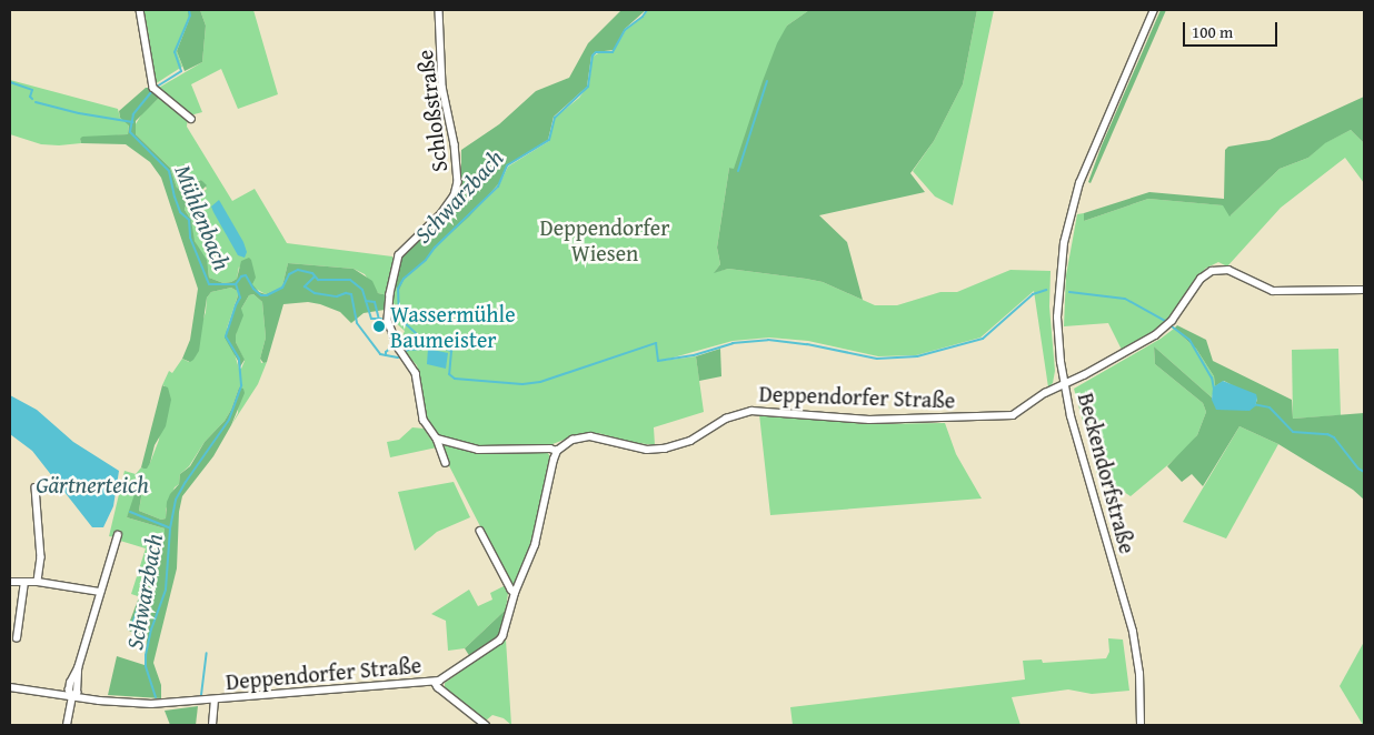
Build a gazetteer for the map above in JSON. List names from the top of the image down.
{
  "streets": {
    "street": ["Schloßstraße", "Deppendorfer Straße", "Beckendorfstraße"]
  },
  "crossings": [
    ["Deppendorfer Straße", "Beckendorfstraße"]
  ],
  "water": ["Schwarzbach", "Mühlenbach", "Gärtnerteich"],
  "parks": ["Deppendorfer Wiesen"],
  "places": ["Wassermühle Baumeister"],
  "scale_bar": "100 m"
}
